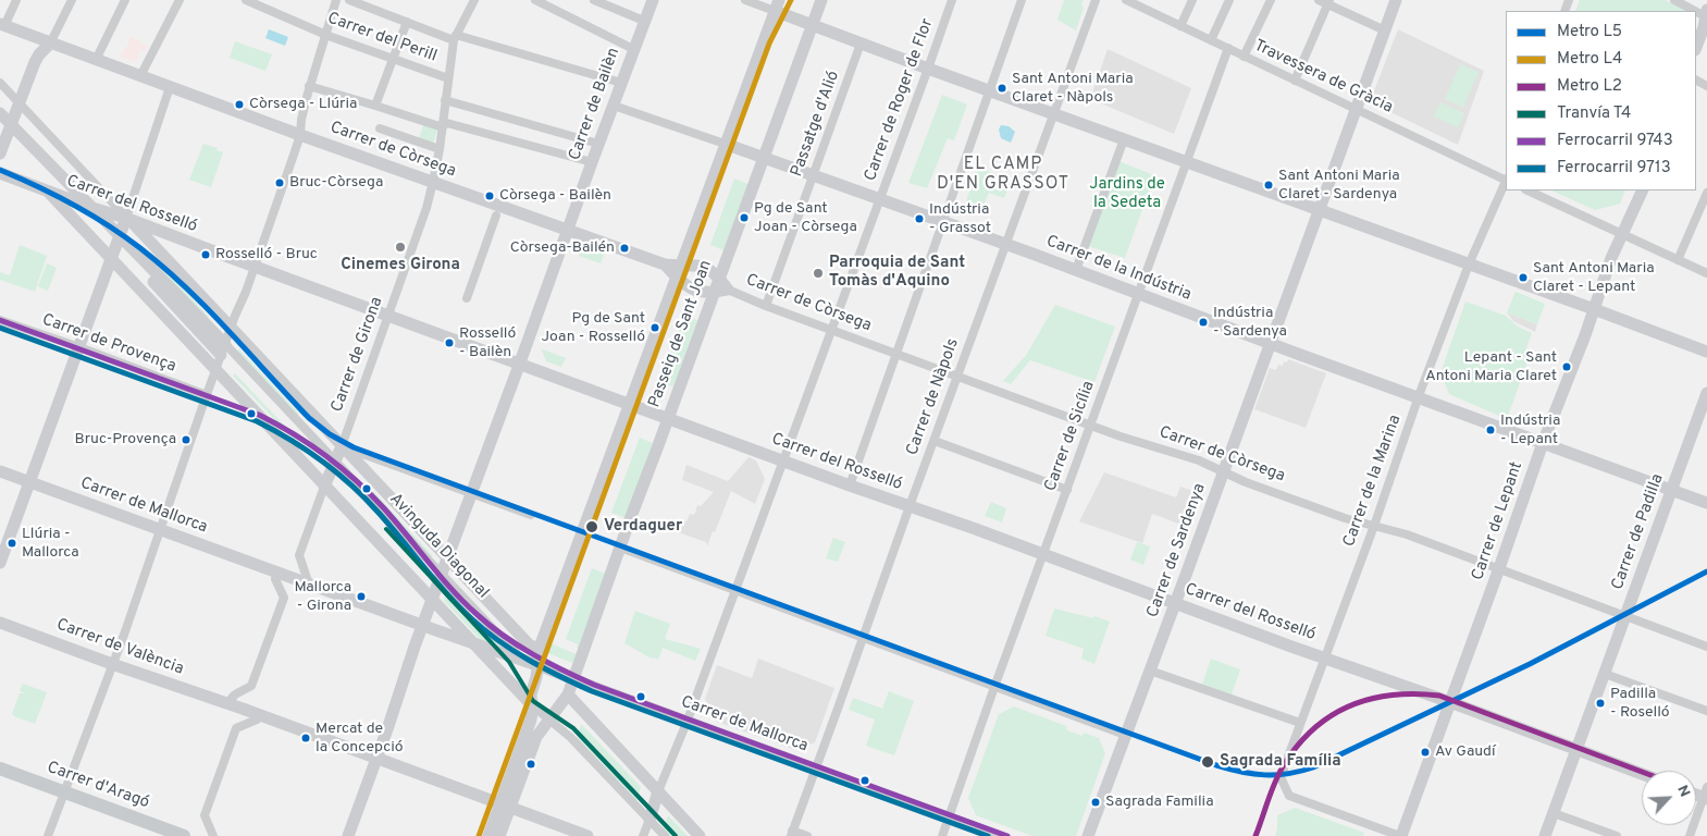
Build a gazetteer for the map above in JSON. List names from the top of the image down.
{
  "streets": {
    "main road": [
      "Carrer de Bailèn",
      "Carrer de Còrsega",
      "Carrer del Rosselló",
      "Carrer de la Indústria",
      "Passeig de Sant Joan",
      "Carrer de Mallorca",
      "Carrer de Lepant",
      "Carrer de Padilla",
      "Avinguda Diagonal",
      "Carrer de Sardenya",
      "Carrer de València",
      "Carrer d'Aragó"
    ],
    "street": [
      "Carrer del Perill",
      "Travessera de Gràcia",
      "Carrer de Roger de Flor",
      "Passatge d'Alió",
      "Carrer de Provença",
      "Carrer de Girona",
      "Carrer de Nàpols",
      "Carrer de Sicília",
      "Carrer de la Marina"
    ]
  },
  "crossings": [
    ["Carrer del Perill", "Carrer de Girona"],
    ["Travessera de Gràcia", "Carrer de Sicília"],
    ["Travessera de Gràcia", "Carrer de Sardenya"],
    ["Carrer de Roger de Flor", "Carrer de Còrsega"],
    ["Carrer de Roger de Flor", "Carrer del Rosselló"],
    ["Carrer de Roger de Flor", "Carrer de la Indústria"],
    ["Carrer de Roger de Flor", "Carrer de Mallorca"],
    ["Carrer de Bailèn", "Carrer de Còrsega"],
    ["Carrer de Bailèn", "Carrer del Rosselló"],
    ["Carrer de Bailèn", "Carrer de Mallorca"],
    ["Carrer de Bailèn", "Avinguda Diagonal"],
    ["Carrer de Bailèn", "Carrer de València"],
    ["Passatge d'Alió", "Carrer de Còrsega"],
    ["Passatge d'Alió", "Carrer de la Indústria"],
    ["Carrer de Còrsega", "Passeig de Sant Joan"],
    ["Carrer de Còrsega", "Carrer de Girona"],
    ["Carrer de Còrsega", "Carrer de Nàpols"],
    ["Carrer de Còrsega", "Carrer de Sicília"],
    ["Carrer de Còrsega", "Carrer de la Marina"],
    ["Carrer de Còrsega", "Carrer de Lepant"],
    ["Carrer de Còrsega", "Carrer de Padilla"],
    ["Carrer de Còrsega", "Carrer de Sardenya"],
    ["Carrer del Rosselló", "Passeig de Sant Joan"],
    ["Carrer del Rosselló", "Carrer de Girona"],
    ["Carrer del Rosselló", "Carrer de Nàpols"],
    ["Carrer del Rosselló", "Carrer de Sicília"],
    ["Carrer del Rosselló", "Carrer de la Marina"],
    ["Carrer del Rosselló", "Carrer de Lepant"],
    ["Carrer del Rosselló", "Carrer de Padilla"],
    ["Carrer del Rosselló", "Avinguda Diagonal"],
    ["Carrer del Rosselló", "Carrer de Sardenya"],
    ["Carrer de la Indústria", "Passeig de Sant Joan"],
    ["Carrer de la Indústria", "Carrer de Nàpols"],
    ["Carrer de la Indústria", "Carrer de Sicília"],
    ["Carrer de la Indústria", "Carrer de la Marina"],
    ["Carrer de la Indústria", "Carrer de Lepant"],
    ["Carrer de la Indústria", "Carrer de Padilla"],
    ["Carrer de la Indústria", "Carrer de Sardenya"],
    ["Passeig de Sant Joan", "Carrer de Mallorca"],
    ["Carrer de Nàpols", "Carrer de Mallorca"],
    ["Carrer de Sicília", "Carrer de Mallorca"],
    ["Carrer de la Marina", "Carrer de Lepant"],
    ["Carrer de Mallorca", "Avinguda Diagonal"]
  ],
  "districts": ["EL CAMP D'EN GRASSOT"],
  "parks": ["Jardins de la Sedeta"],
  "places": [
    "Sant Antoni Maria Claret - Nàpols",
    "Còrsega - Llúria",
    "Bruc-Còrsega",
    "Sant Antoni Maria Claret - Sardenya",
    "Còrsega - Bailèn",
    "Pg de Sant Joan - Còrsega",
    "Indústria - Grassot",
    "Cinemes Girona",
    "Còrsega-Bailén",
    "Rosselló - Bruc",
    "Parroquia de Sant Tomàs d'Aquino",
    "Sant Antoni Maria Claret - Lepant",
    "Indústria - Sardenya",
    "Pg de Sant Joan - Rosselló",
    "Rosselló - Bailèn",
    "Lepant - Sant Antoni Maria Claret",
    "Indústria - Lepant",
    "Bruc-Provença",
    "Verdaguer",
    "Llúria - Mallorca",
    "Mallorca - Girona",
    "Padilla - Roselló",
    "Mercat de la Concepció",
    "Av Gaudí",
    "Sagrada Família",
    "Sagrada Familia"
  ],
  "lines": [
    "metro line L4",
    "metro line L5",
    "rail line 9743",
    "rail line 9713",
    "tram line T4",
    "metro line L2"
  ],
  "legend": [
    "Metro L5",
    "Metro L4",
    "Metro L2",
    "Tranvía T4",
    "Ferrocarril 9743",
    "Ferrocarril 9713"
  ],
  "north": "top right"
}
